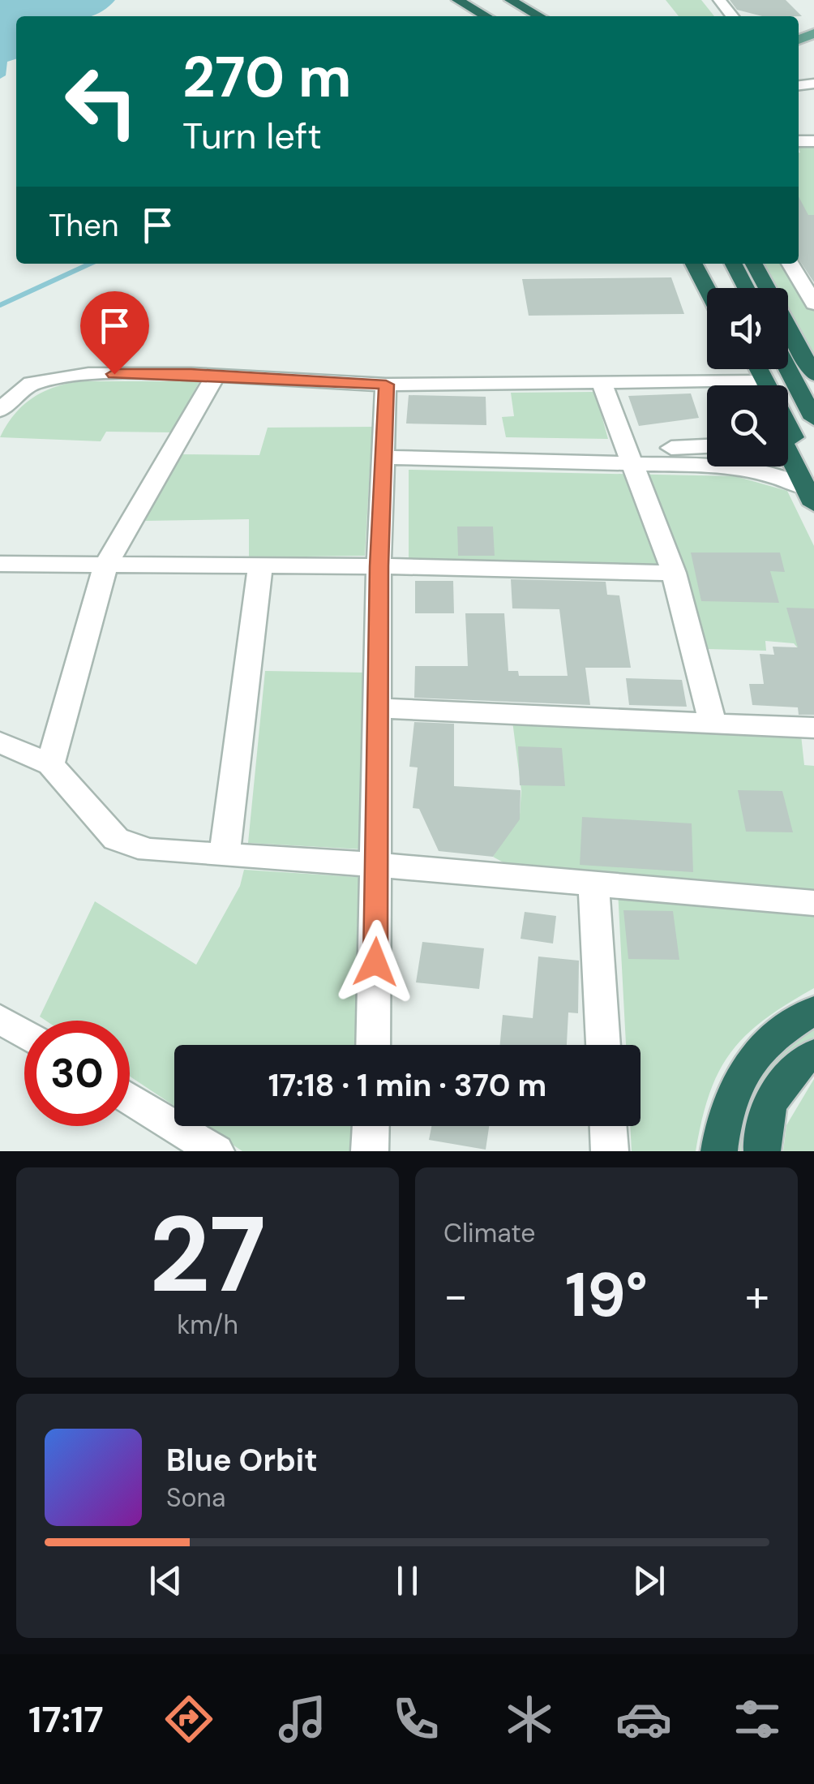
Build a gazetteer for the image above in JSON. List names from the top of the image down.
{
  "page": {
    "turn": ["270 m", "Turn left"],
    "then": "Then",
    "limit": "30",
    "trip": "17:18 · 1 min · 370 m",
    "tile": [
      ["27", "km/h"],
      "Climate"
    ],
    "heat": ["−", "19°", "+"],
    "song": ["Blue Orbit", "Sona"],
    "tabs": "17:17"
  }
}
